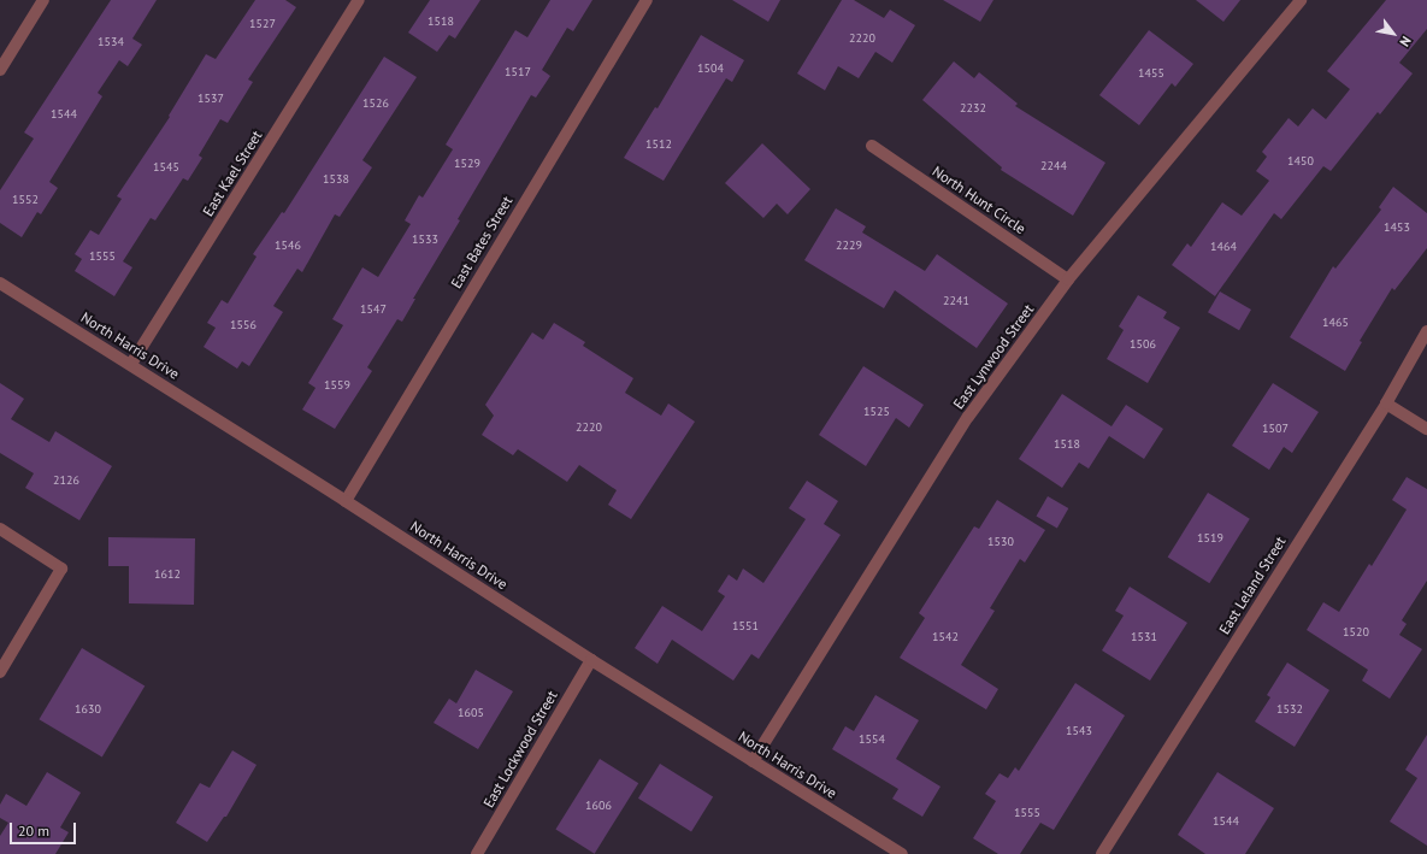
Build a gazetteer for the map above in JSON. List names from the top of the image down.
{
  "streets": {
    "street": [
      "East Kael Street",
      "North Hunt Circle",
      "East Bates Street",
      "North Harris Drive",
      "East Lynwood Street",
      "East Leland Street",
      "East Lockwood Street"
    ]
  },
  "crossings": [
    ["East Kael Street", "North Harris Drive"],
    ["North Hunt Circle", "East Lynwood Street"],
    ["East Bates Street", "North Harris Drive"],
    ["North Harris Drive", "East Lynwood Street"],
    ["North Harris Drive", "East Lockwood Street"]
  ],
  "house_numbers": [
    "1518",
    "1527",
    "2220",
    "1534",
    "1504",
    "1517",
    "1455",
    "1537",
    "1526",
    "2232",
    "1544",
    "1512",
    "1450",
    "1529",
    "2244",
    "1545",
    "1538",
    "1552",
    "1453",
    "1533",
    "1546",
    "2229",
    "1464",
    "1555",
    "2241",
    "1547",
    "1465",
    "1556",
    "1506",
    "1559",
    "1525",
    "2220",
    "1507",
    "1518",
    "2126",
    "1519",
    "1530",
    "1612",
    "1551",
    "1520",
    "1542",
    "1531",
    "1630",
    "1532",
    "1605",
    "1543",
    "1554",
    "1606",
    "1555",
    "1544"
  ],
  "scale_bar": "20 m",
  "north": "bottom right"
}
